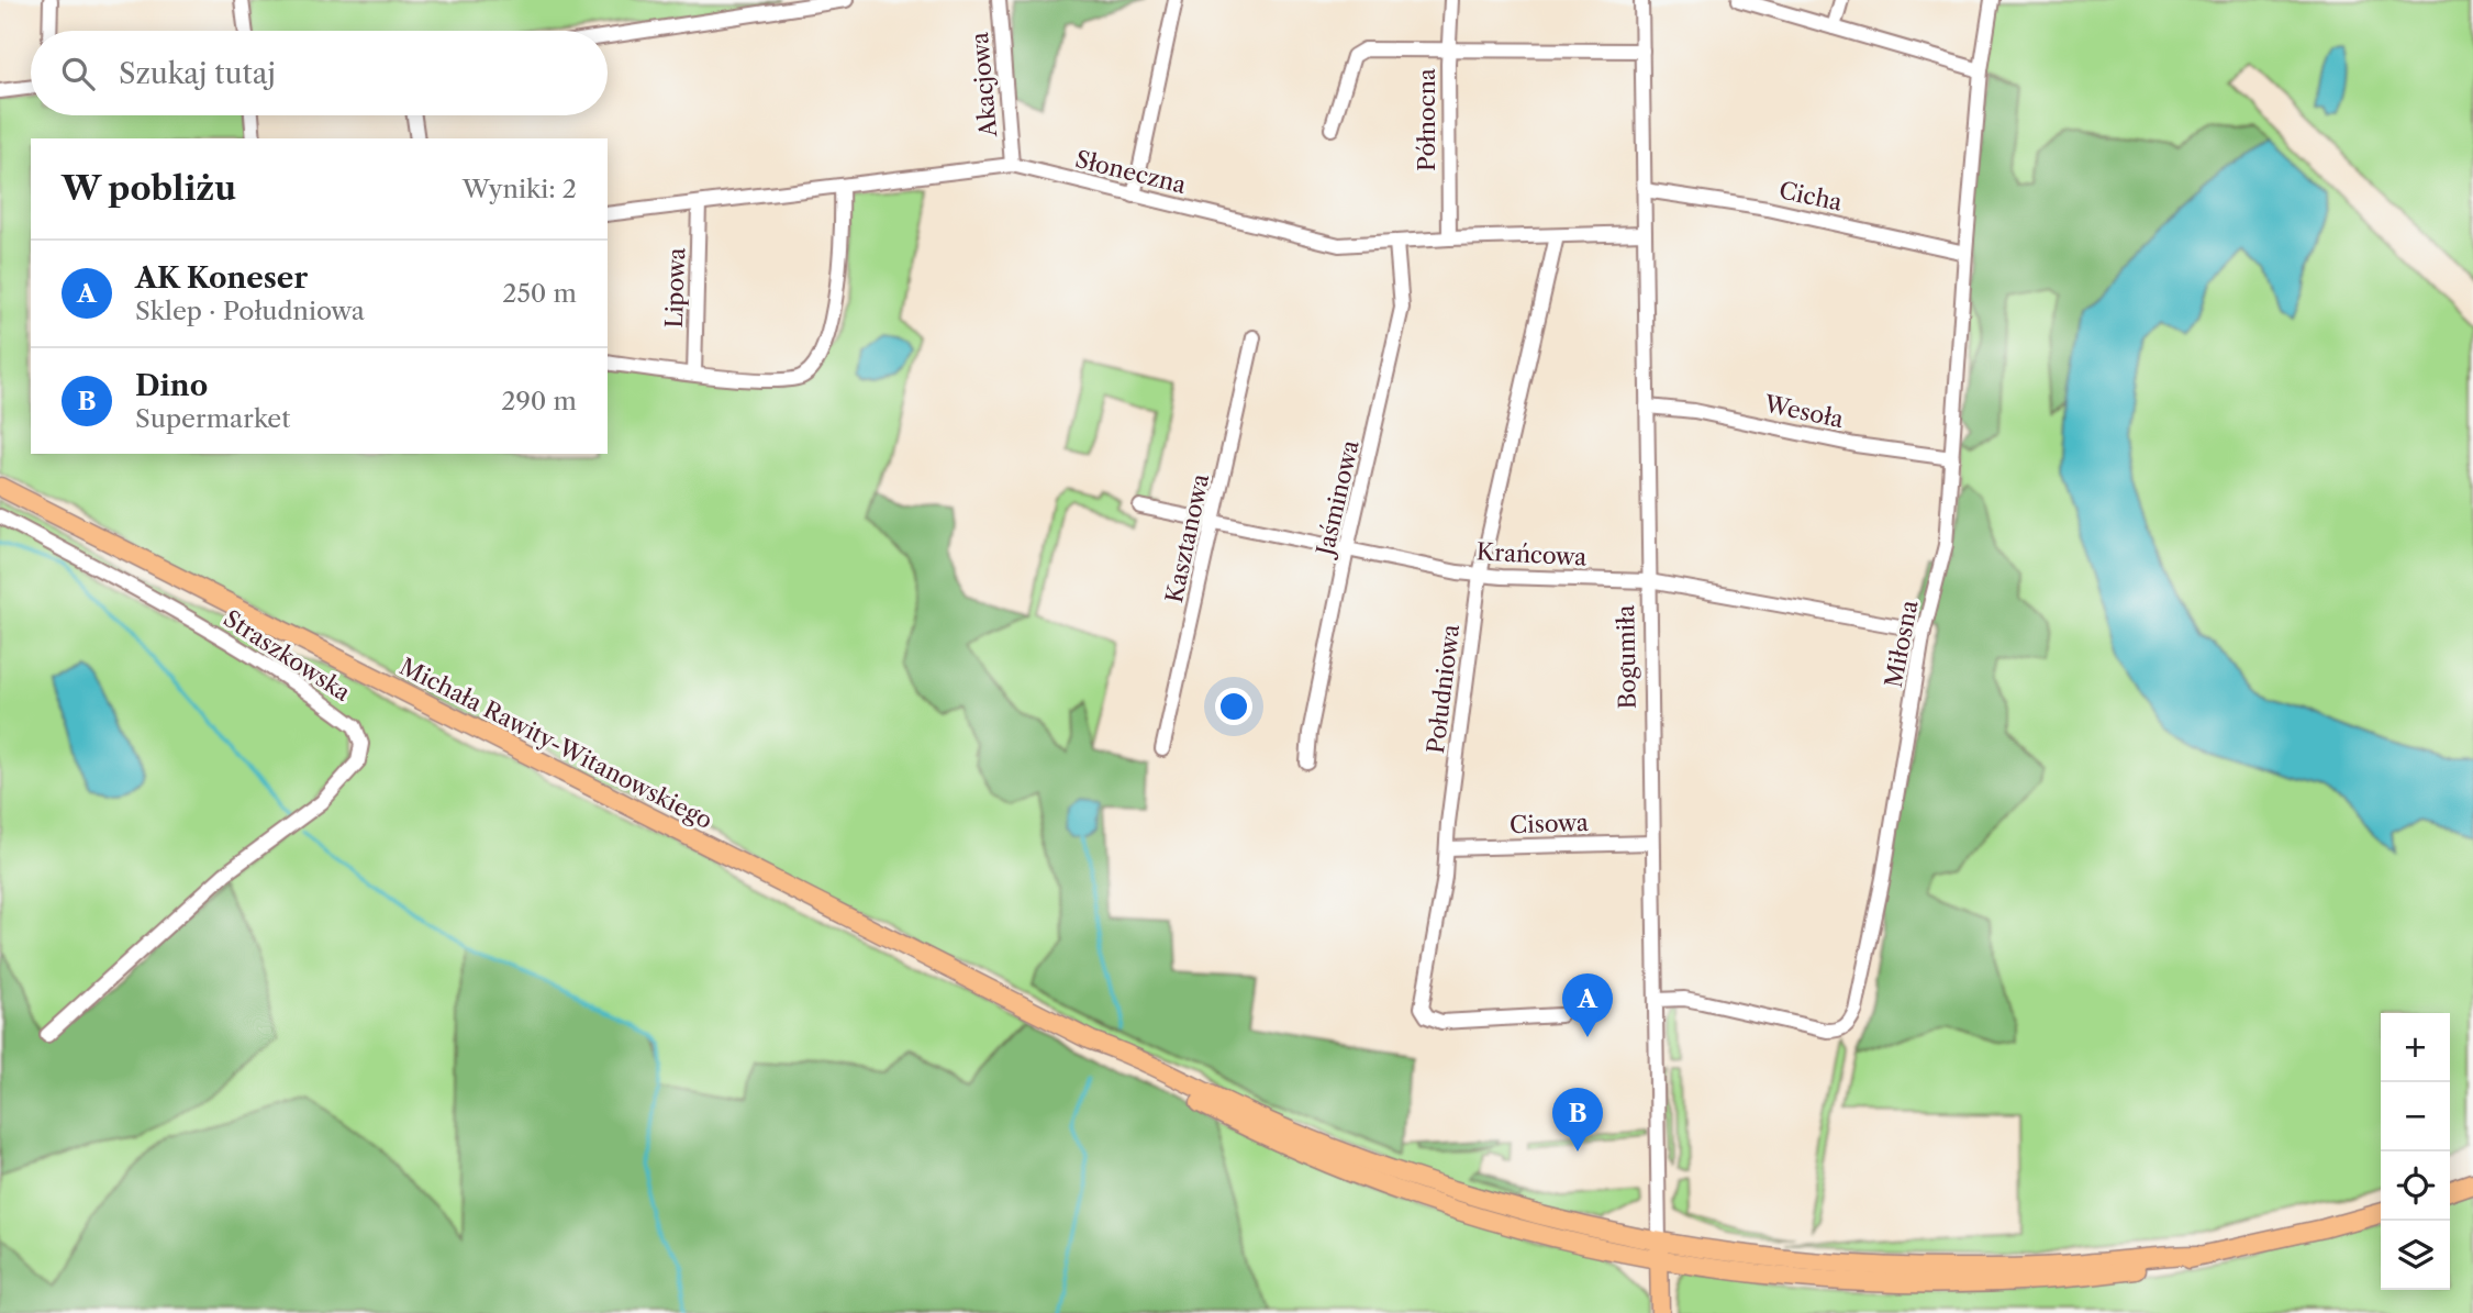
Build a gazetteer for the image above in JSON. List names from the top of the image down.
{
  "streets": {
    "main road": ["Bogumiła", "Michała Rawity-Witanowskiego"],
    "street": [
      "Akacjowa",
      "Północna",
      "Słoneczna",
      "Cicha",
      "Lipowa",
      "Wesoła",
      "Jaśminowa",
      "Kasztanowa",
      "Krańcowa",
      "Miłosna",
      "Straszkowska",
      "Południowa",
      "Cisowa"
    ]
  },
  "crossings": [
    ["Akacjowa", "Słoneczna"],
    ["Północna", "Słoneczna"],
    ["Słoneczna", "Lipowa"],
    ["Słoneczna", "Jaśminowa"],
    ["Słoneczna", "Bogumiła"],
    ["Słoneczna", "Południowa"],
    ["Cicha", "Miłosna"],
    ["Cicha", "Bogumiła"],
    ["Wesoła", "Miłosna"],
    ["Wesoła", "Bogumiła"],
    ["Jaśminowa", "Krańcowa"],
    ["Kasztanowa", "Krańcowa"],
    ["Krańcowa", "Miłosna"],
    ["Krańcowa", "Bogumiła"],
    ["Krańcowa", "Południowa"],
    ["Miłosna", "Bogumiła"],
    ["Bogumiła", "Michała Rawity-Witanowskiego"],
    ["Bogumiła", "Cisowa"],
    ["Południowa", "Cisowa"]
  ],
  "page": {
    "search": "Szukaj tutaj",
    "heading": ["W pobliżu", "Wyniki: 2"],
    "list": [
      {
        "mark": "A",
        "name": "AK Koneser",
        "note": "Sklep · Południowa",
        "value": "250 m"
      },
      {
        "mark": "B",
        "name": "Dino",
        "note": "Supermarket",
        "value": "290 m"
      }
    ],
    "pins": ["A", "B"],
    "map_buttons": ["+", "−"]
  }
}
